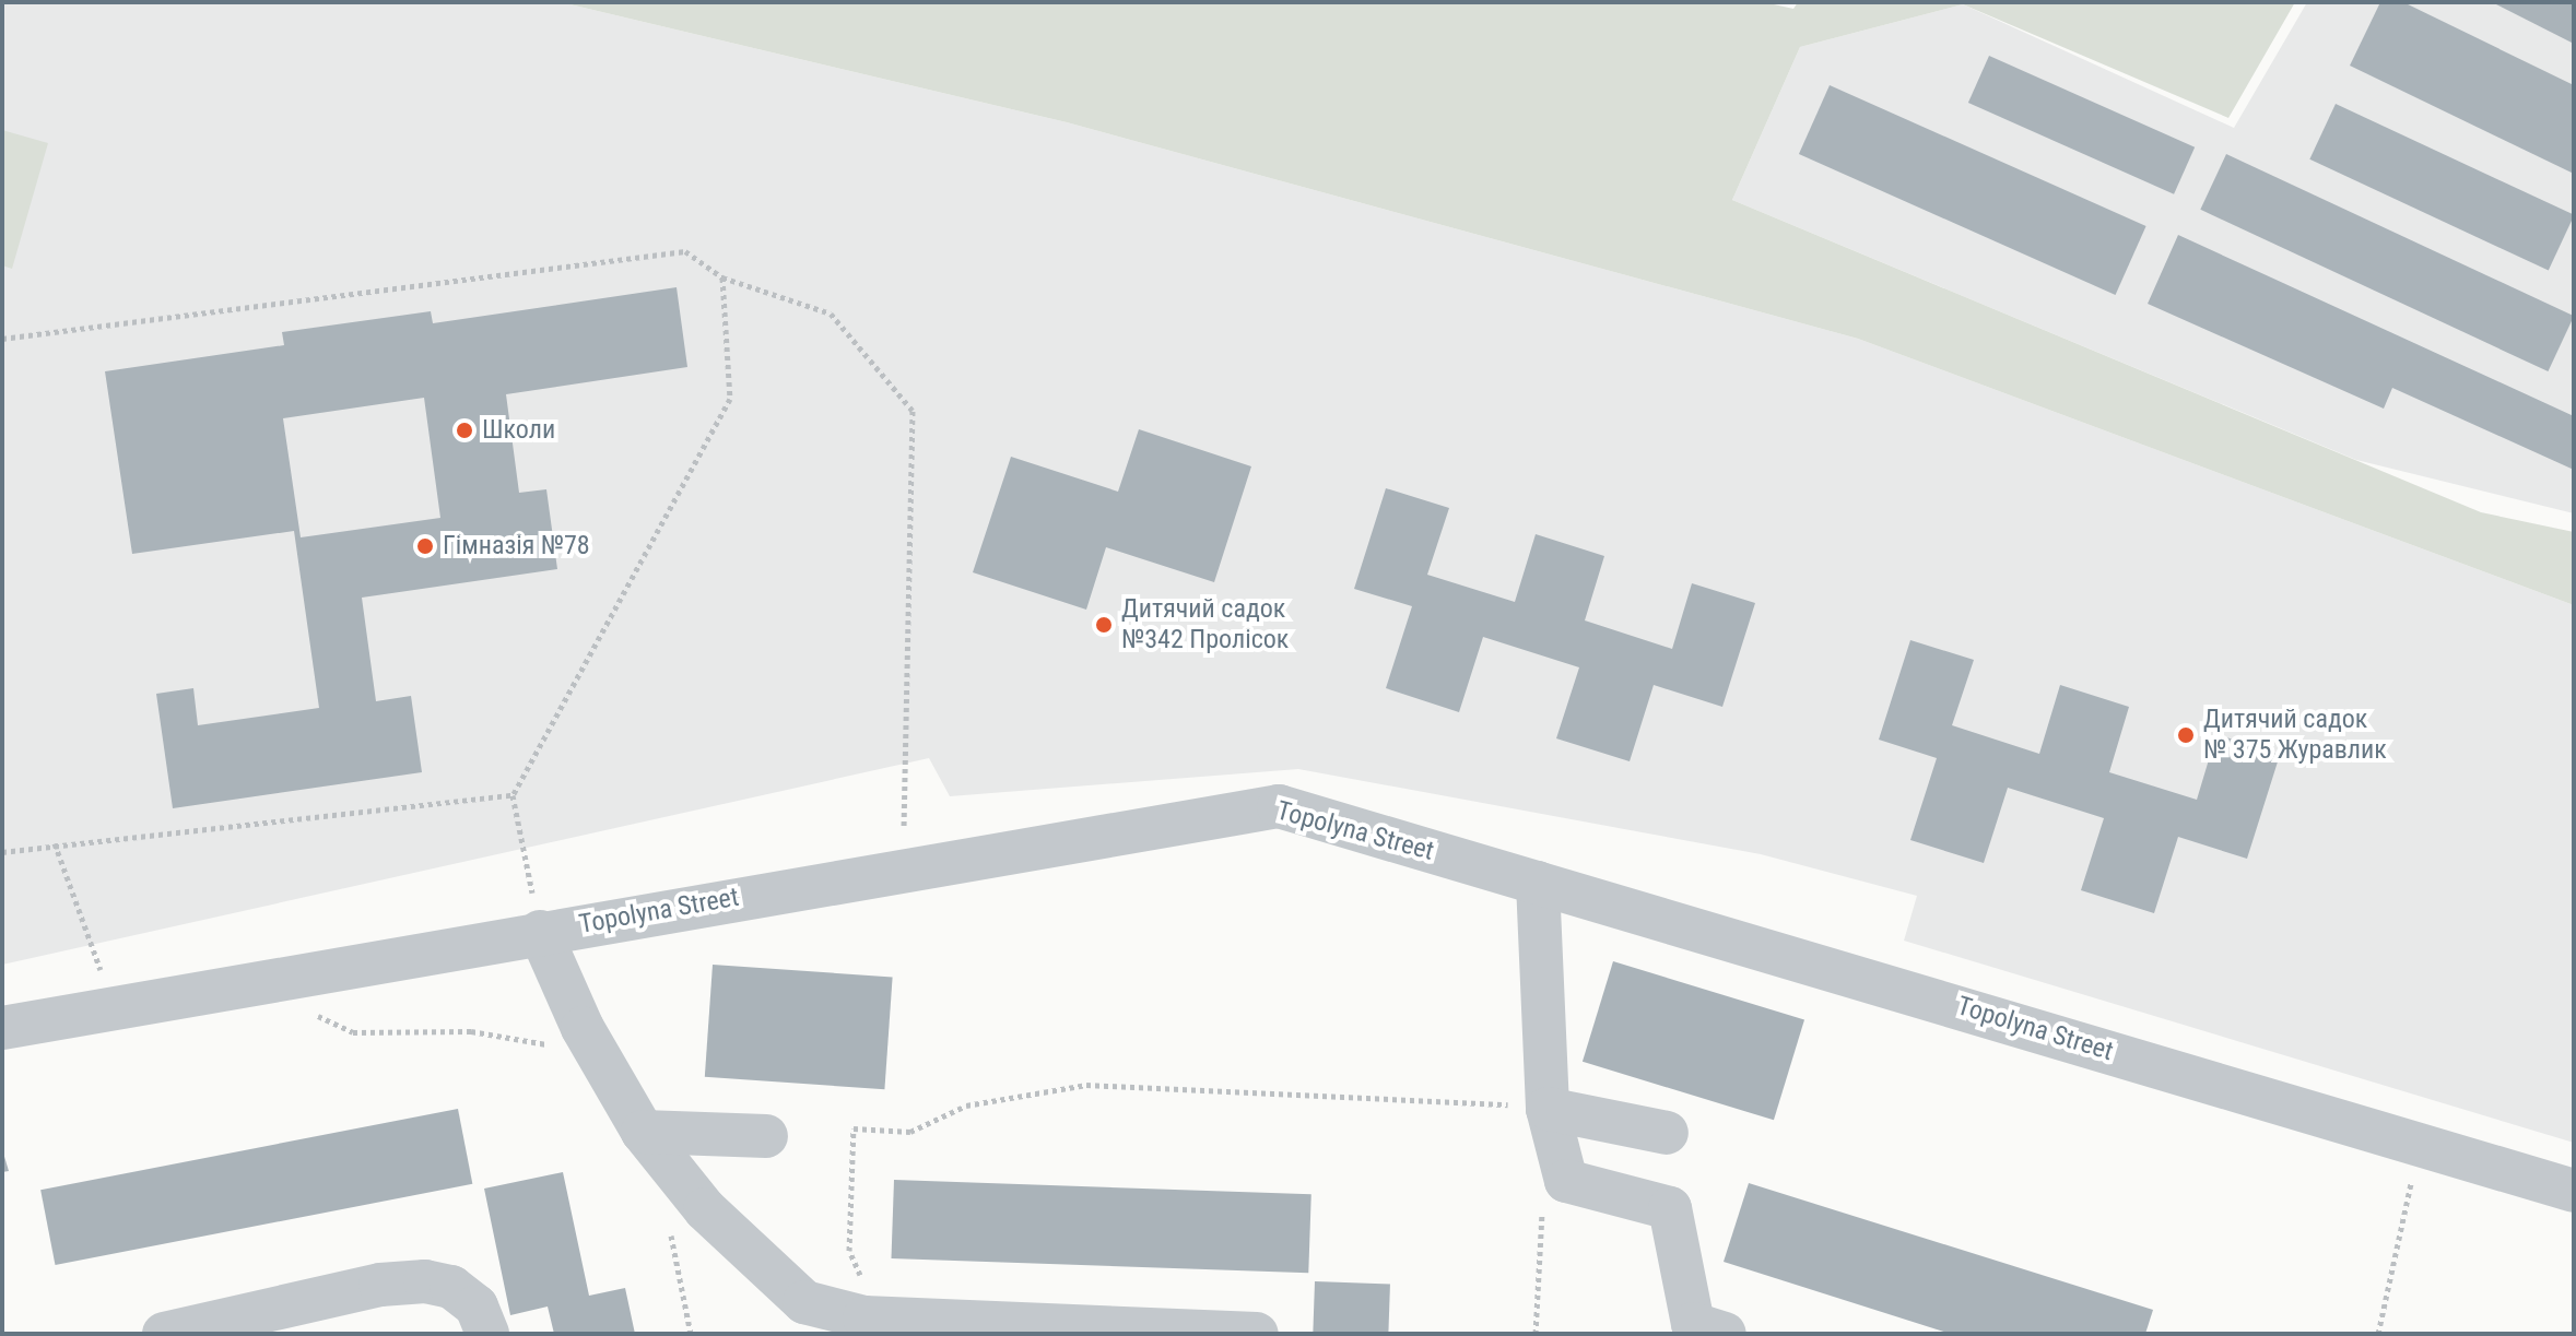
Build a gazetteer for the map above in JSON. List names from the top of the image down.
{
  "streets": {
    "street": ["Topolyna Street"]
  },
  "places": [
    "Школи",
    "Гімназія №78",
    "Дитячий садок №342 Пролісок",
    "Дитячий садок № 375 Журавлик"
  ]
}
